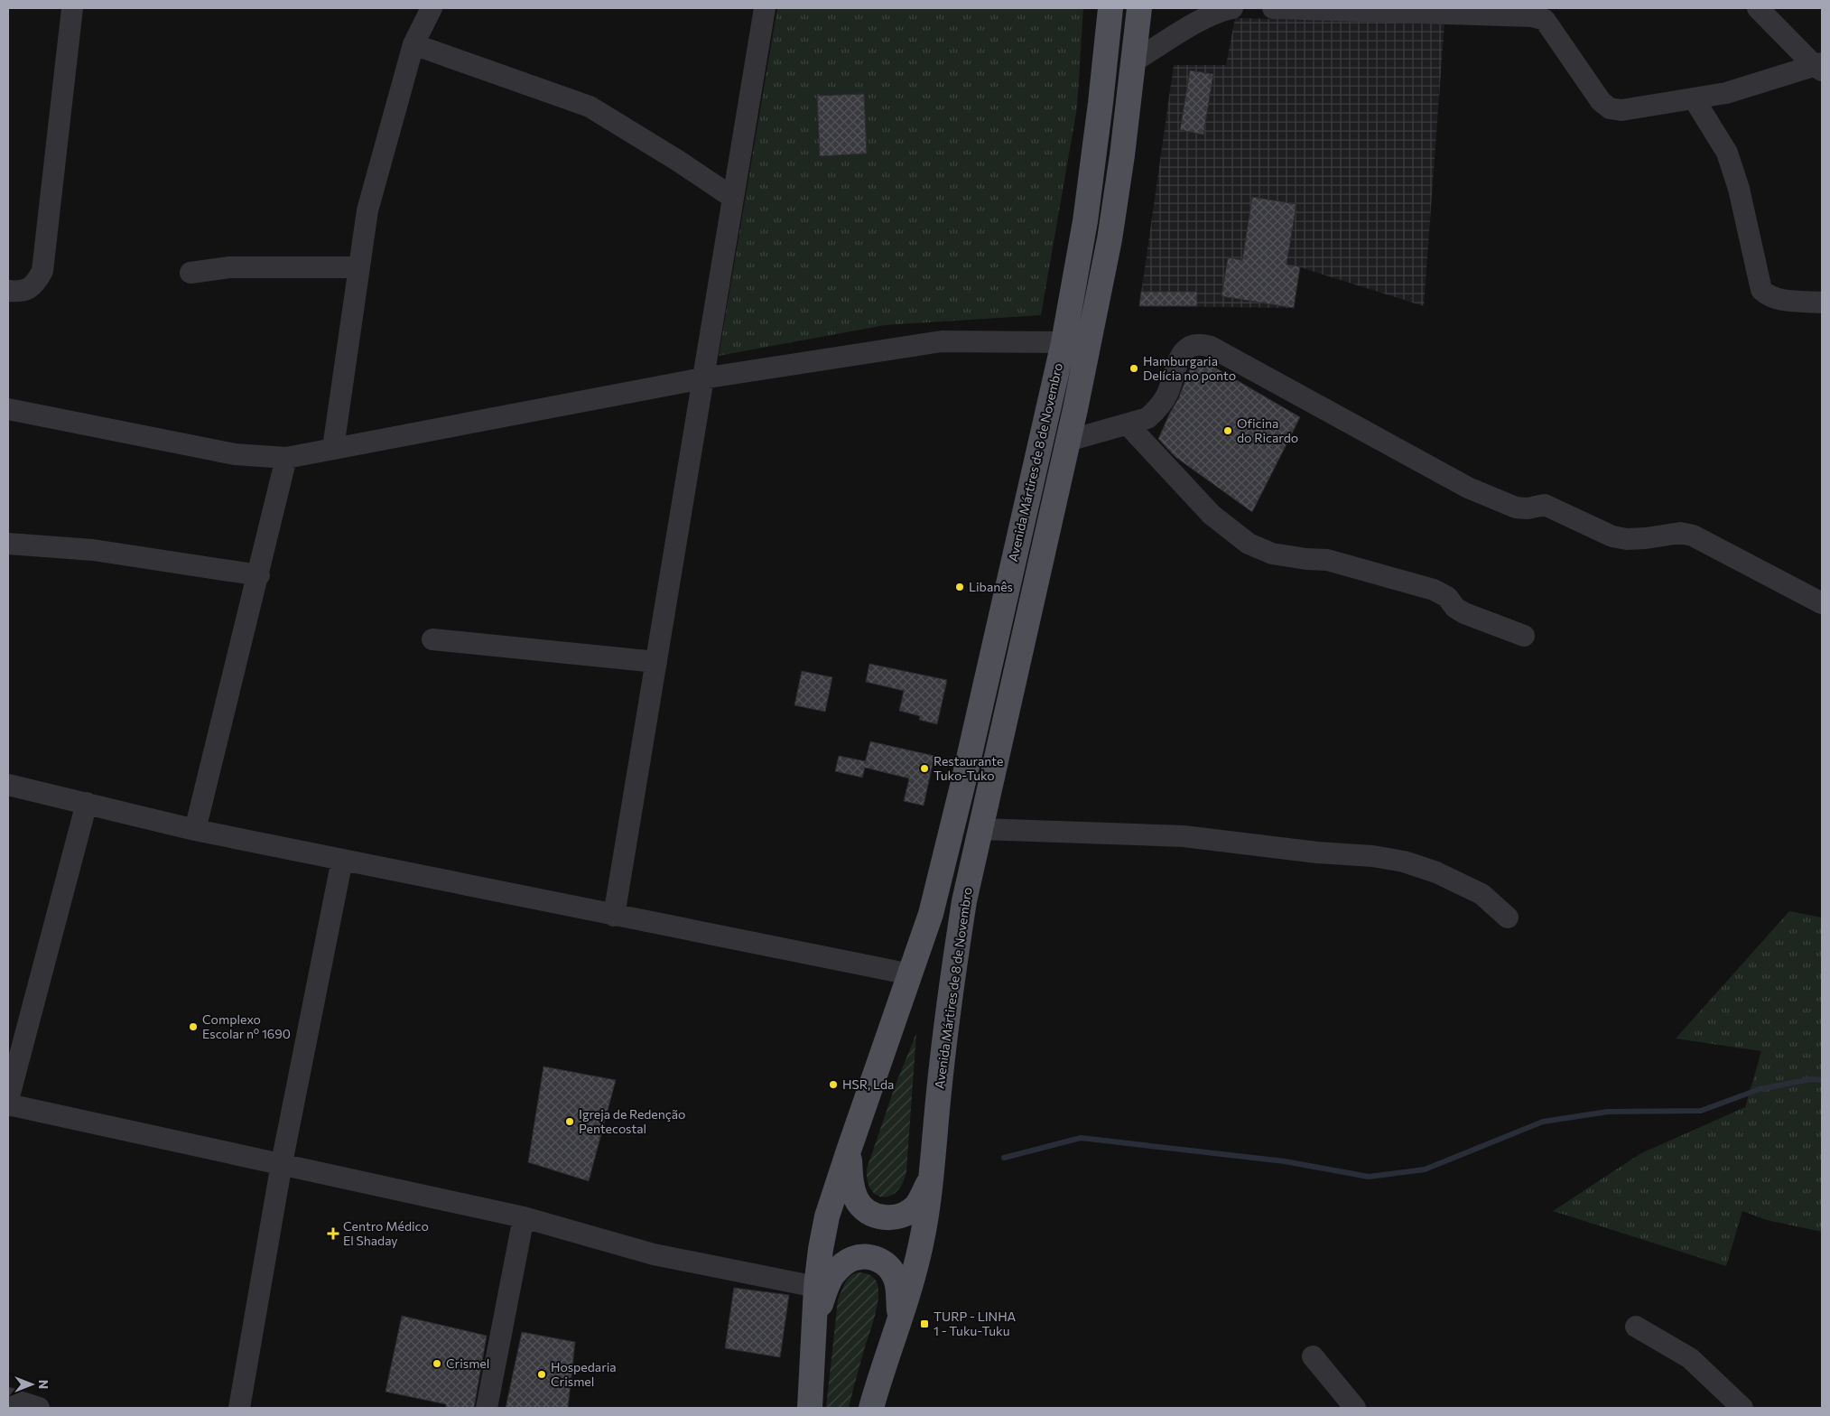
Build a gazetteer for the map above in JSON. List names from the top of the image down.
{
  "streets": {
    "main road": ["Avenida Mártires de 8 de Novembro"]
  },
  "places": {
    "other": [
      "Hamburgaria Delícia no ponto",
      "Oficina do Ricardo",
      "Libanês",
      "Restaurante Tuko-Tuko",
      "Complexo Escolar nº 1690",
      "HSR, Lda",
      "Igreja de Redenção Pentecostal",
      "Crismel",
      "Hospedaria Crismel"
    ],
    "health": ["Centro Médico El Shaday"],
    "transit": ["TURP - LINHA 1 - Tuku-Tuku"]
  },
  "north": "right"
}
